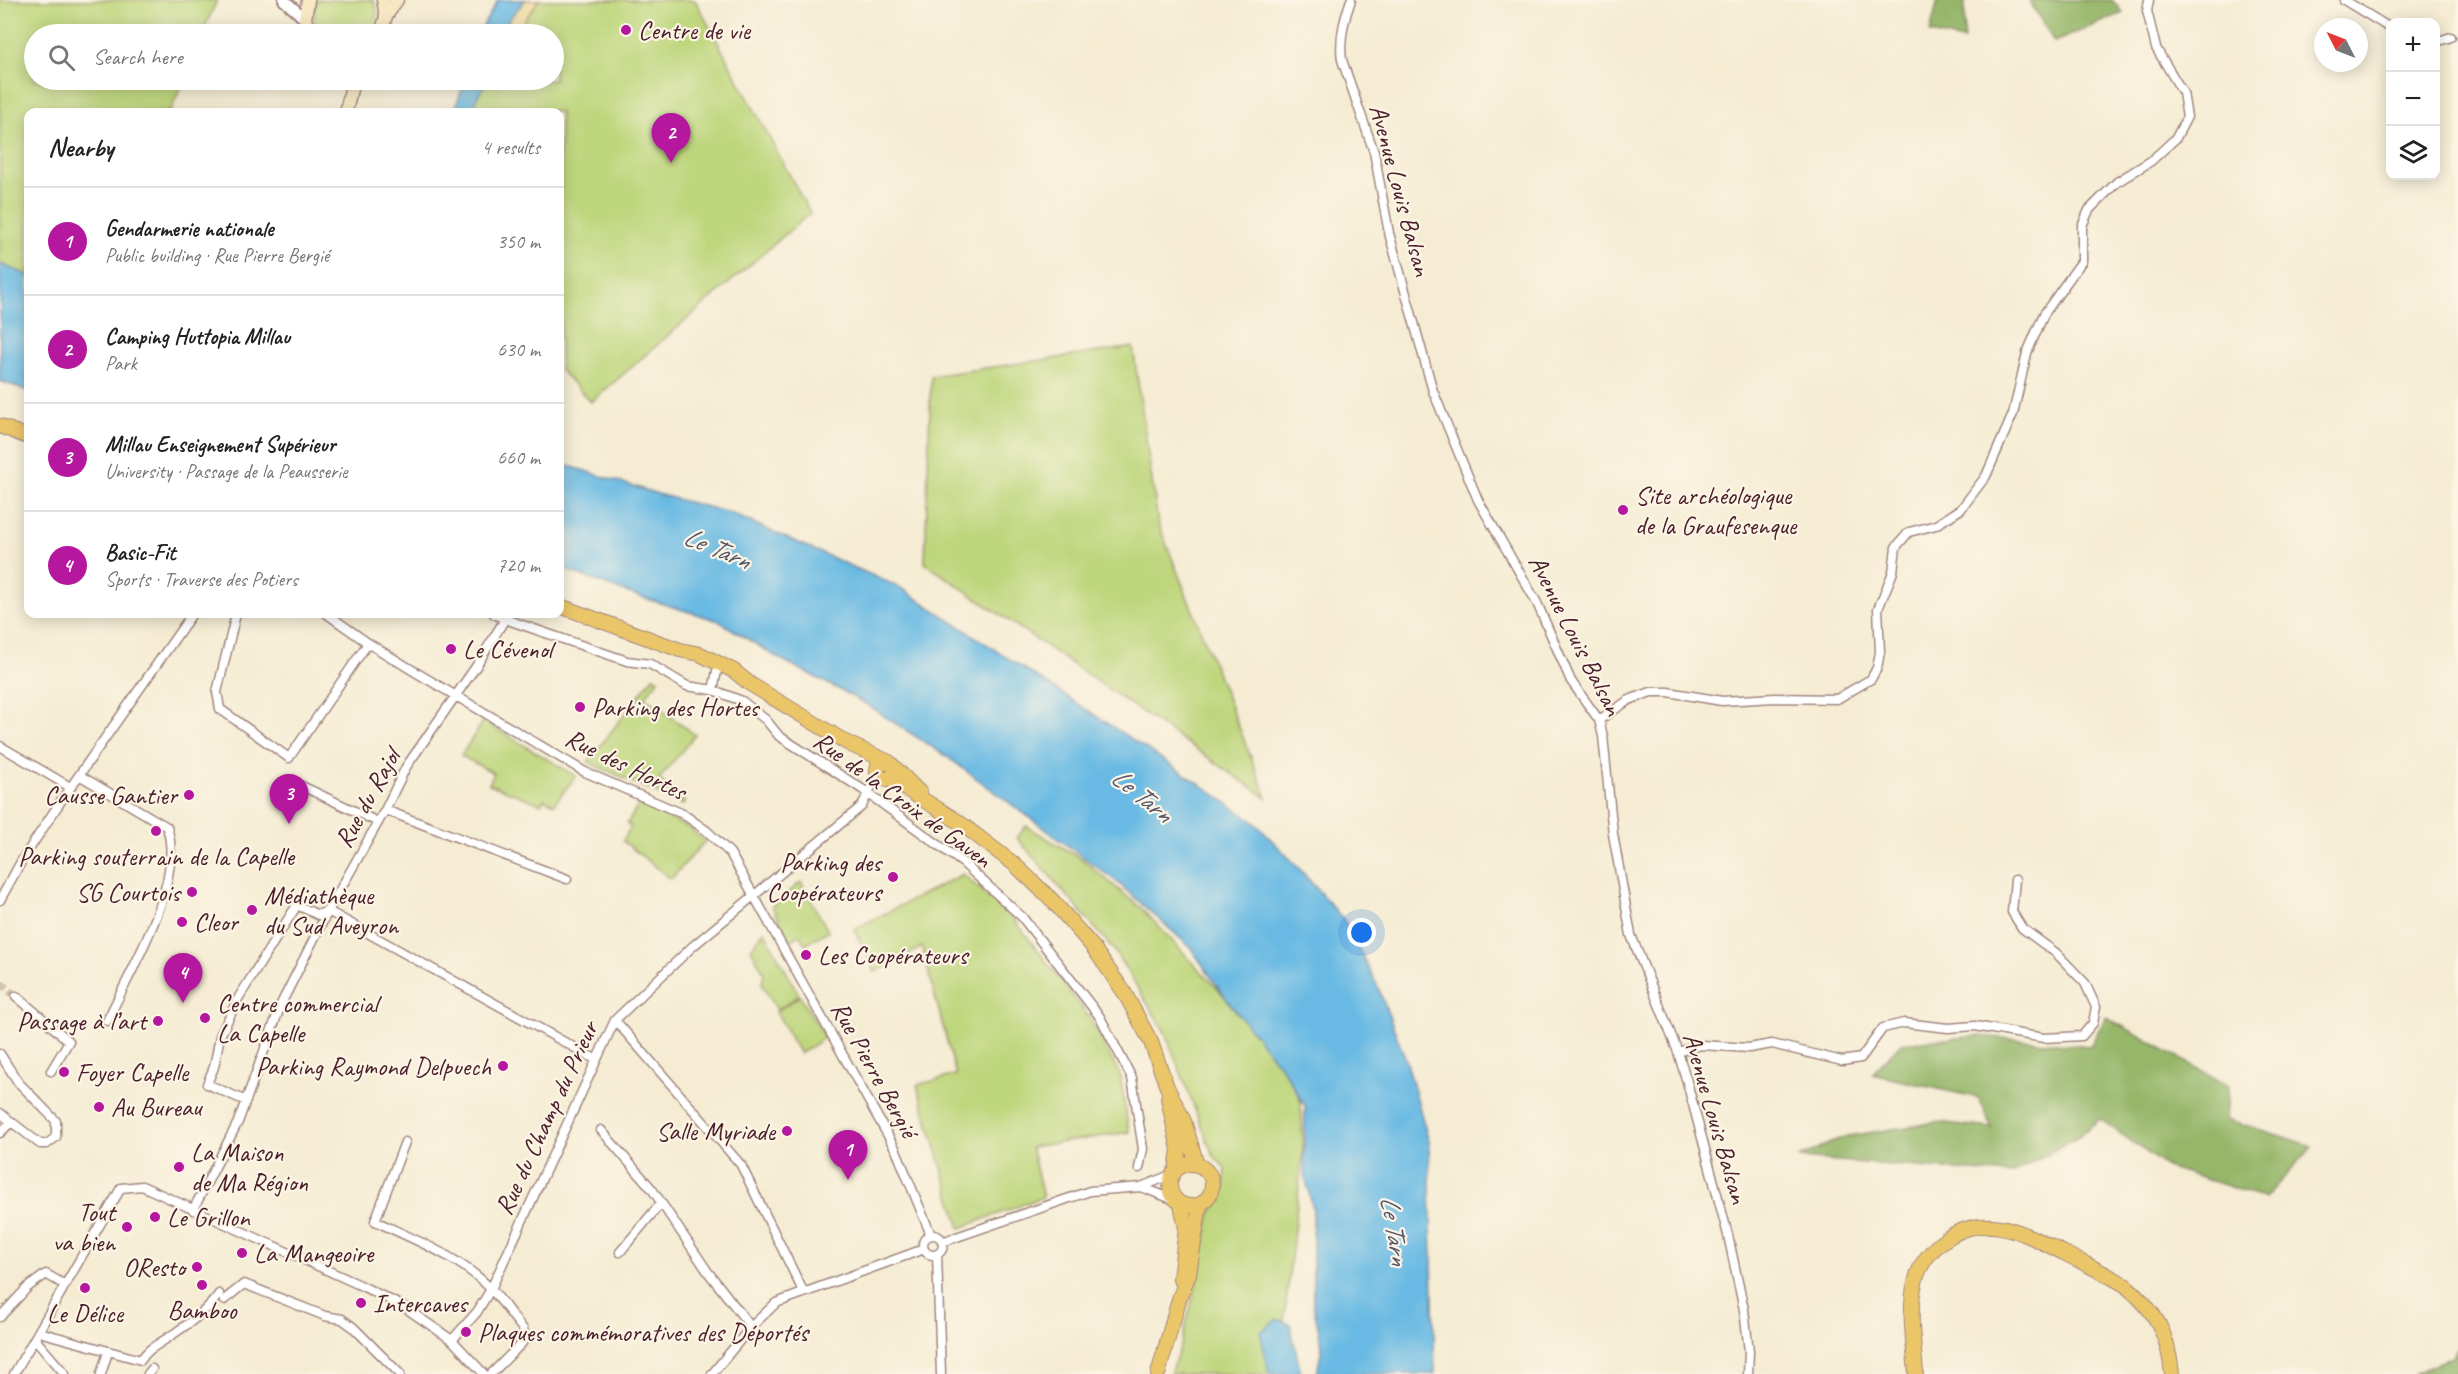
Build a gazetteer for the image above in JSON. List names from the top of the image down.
{
  "streets": {
    "street": [
      "Avenue Louis Balsan",
      "Rue des Hortes",
      "Rue du Rajol",
      "Rue de la Croix de Gaven",
      "Rue Pierre Bergié",
      "Rue du Champ du Prieur"
    ]
  },
  "crossings": [
    ["Rue des Hortes", "Rue du Rajol"],
    ["Rue des Hortes", "Rue Pierre Bergié"],
    ["Rue des Hortes", "Rue du Champ du Prieur"],
    ["Rue de la Croix de Gaven", "Rue du Champ du Prieur"],
    ["Rue Pierre Bergié", "Rue du Champ du Prieur"]
  ],
  "water": ["Le Tarn"],
  "places": [
    "Centre de vie",
    "Site archéologique de la Graufesenque",
    "Le Cévenol",
    "Parking des Hortes",
    "Causse Gantier",
    "Parking souterrain de la Capelle",
    "Parking des Coopérateurs",
    "SG Courtois",
    "Médiathèque du Sud Aveyron",
    "Cleor",
    "Les Coopérateurs",
    "Centre commercial La Capelle",
    "Passage à l’art",
    "Parking Raymond Delpuech",
    "Foyer Capelle",
    "Au Bureau",
    "Salle Myriade",
    "La Maison de Ma Région",
    "Le Grillon",
    "Tout va bien",
    "La Mangeoire",
    "OResto",
    "Bamboo",
    "Le Délice",
    "Intercaves",
    "Plaques commémoratives des Déportés"
  ],
  "north": "top left",
  "page": {
    "map_buttons": ["+", "−"],
    "search": "Search here",
    "heading": ["Nearby", "4 results"],
    "pins": [
      "2",
      "3",
      "4",
      "1"
    ],
    "list": [
      {
        "mark": "1",
        "name": "Gendarmerie nationale",
        "note": "Public building · Rue Pierre Bergié",
        "value": "350 m"
      },
      {
        "mark": "2",
        "name": "Camping Huttopia Millau",
        "note": "Park",
        "value": "630 m"
      },
      {
        "mark": "3",
        "name": "Millau Enseignement Supérieur",
        "note": "University · Passage de la Peausserie",
        "value": "660 m"
      },
      {
        "mark": "4",
        "name": "Basic-Fit",
        "note": "Sports · Traverse des Potiers",
        "value": "720 m"
      }
    ]
  }
}
